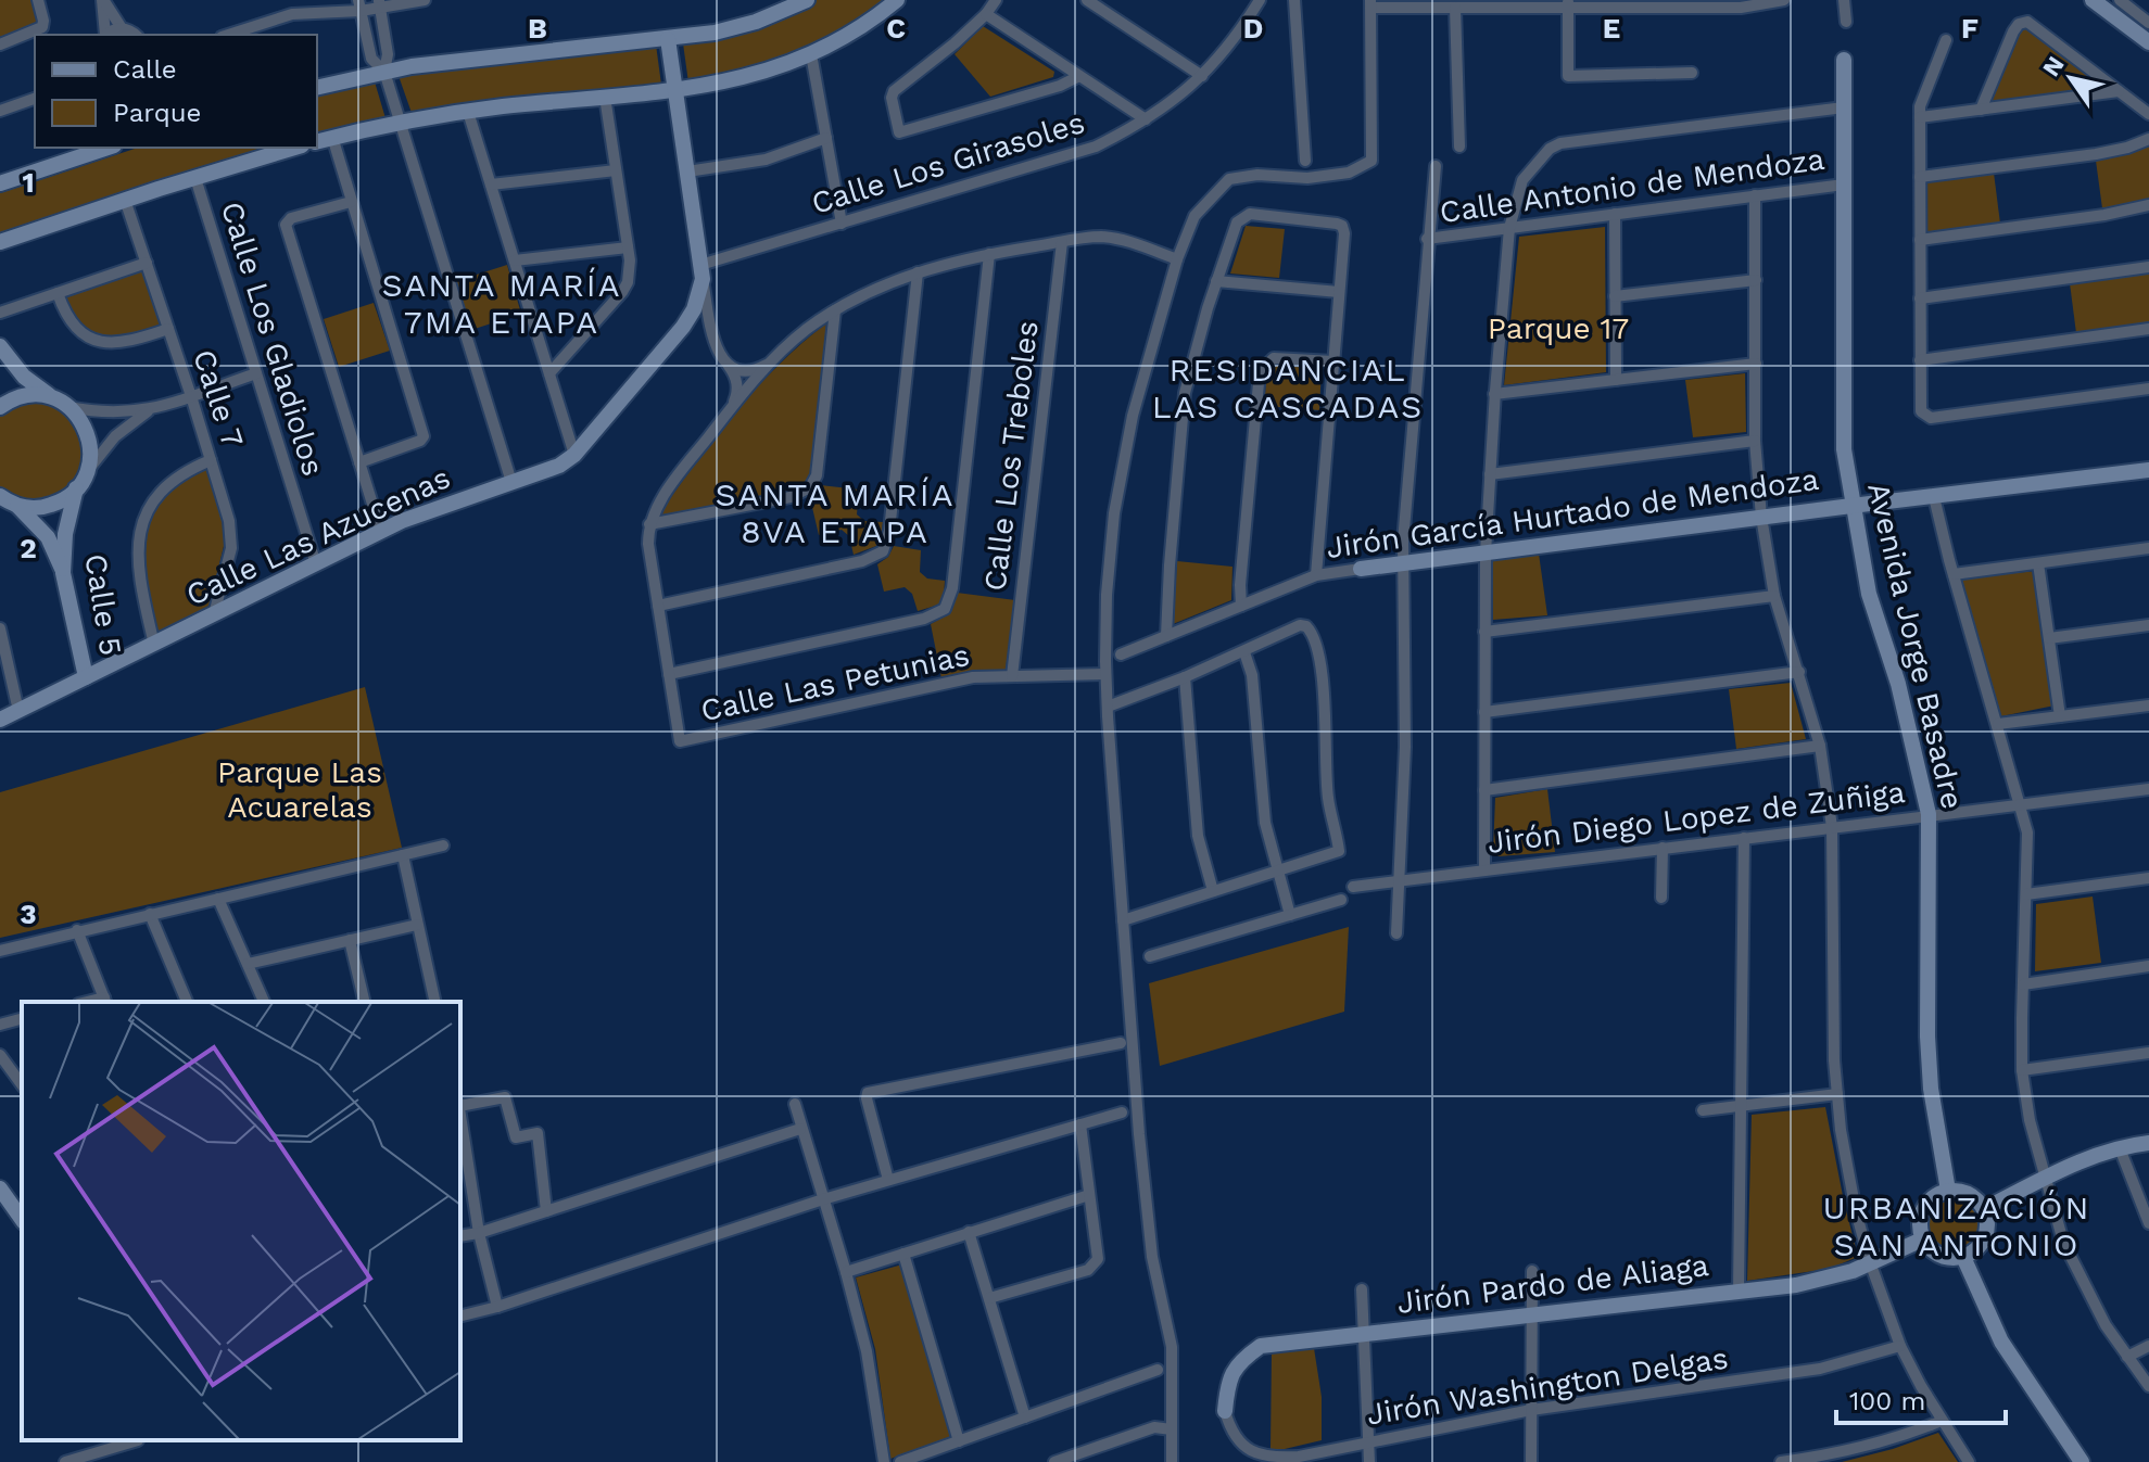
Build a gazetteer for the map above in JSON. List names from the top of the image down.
{
  "streets": {
    "street": [
      "Calle Los Girasoles",
      "Calle Antonio de Mendoza",
      "Calle Los Gladiolos",
      "Calle 7",
      "Calle Los Treboles",
      "Jirón García Hurtado de Mendoza",
      "Calle Las Azucenas",
      "Calle 5",
      "Avenida Jorge Basadre",
      "Calle Las Petunias",
      "Jirón Diego Lopez de Zuñiga",
      "Jirón Pardo de Aliaga",
      "Jirón Washington Delgas"
    ]
  },
  "crossings": [
    ["Calle Los Girasoles", "Calle Las Azucenas"],
    ["Calle Antonio de Mendoza", "Avenida Jorge Basadre"],
    ["Calle Los Gladiolos", "Calle Las Azucenas"],
    ["Calle 7", "Calle Las Azucenas"],
    ["Calle Los Treboles", "Calle Las Petunias"],
    ["Jirón García Hurtado de Mendoza", "Avenida Jorge Basadre"],
    ["Calle Las Azucenas", "Calle 5"],
    ["Avenida Jorge Basadre", "Jirón Diego Lopez de Zuñiga"],
    ["Avenida Jorge Basadre", "Jirón Pardo de Aliaga"],
    ["Jirón Pardo de Aliaga", "Jirón Washington Delgas"]
  ],
  "districts": [
    "SANTA MARÍA 7MA ETAPA",
    "RESIDANCIAL LAS CASCADAS",
    "SANTA MARÍA 8VA ETAPA",
    "URBANIZACIÓN SAN ANTONIO"
  ],
  "parks": ["Parque 17", "Parque Las Acuarelas"],
  "legend": ["Calle", "Parque"],
  "scale_bar": "100 m",
  "north": "top left",
  "grid": {
    "columns": [
      "B",
      "C",
      "D",
      "E",
      "F"
    ],
    "rows": ["1", "2", "3"]
  }
}
